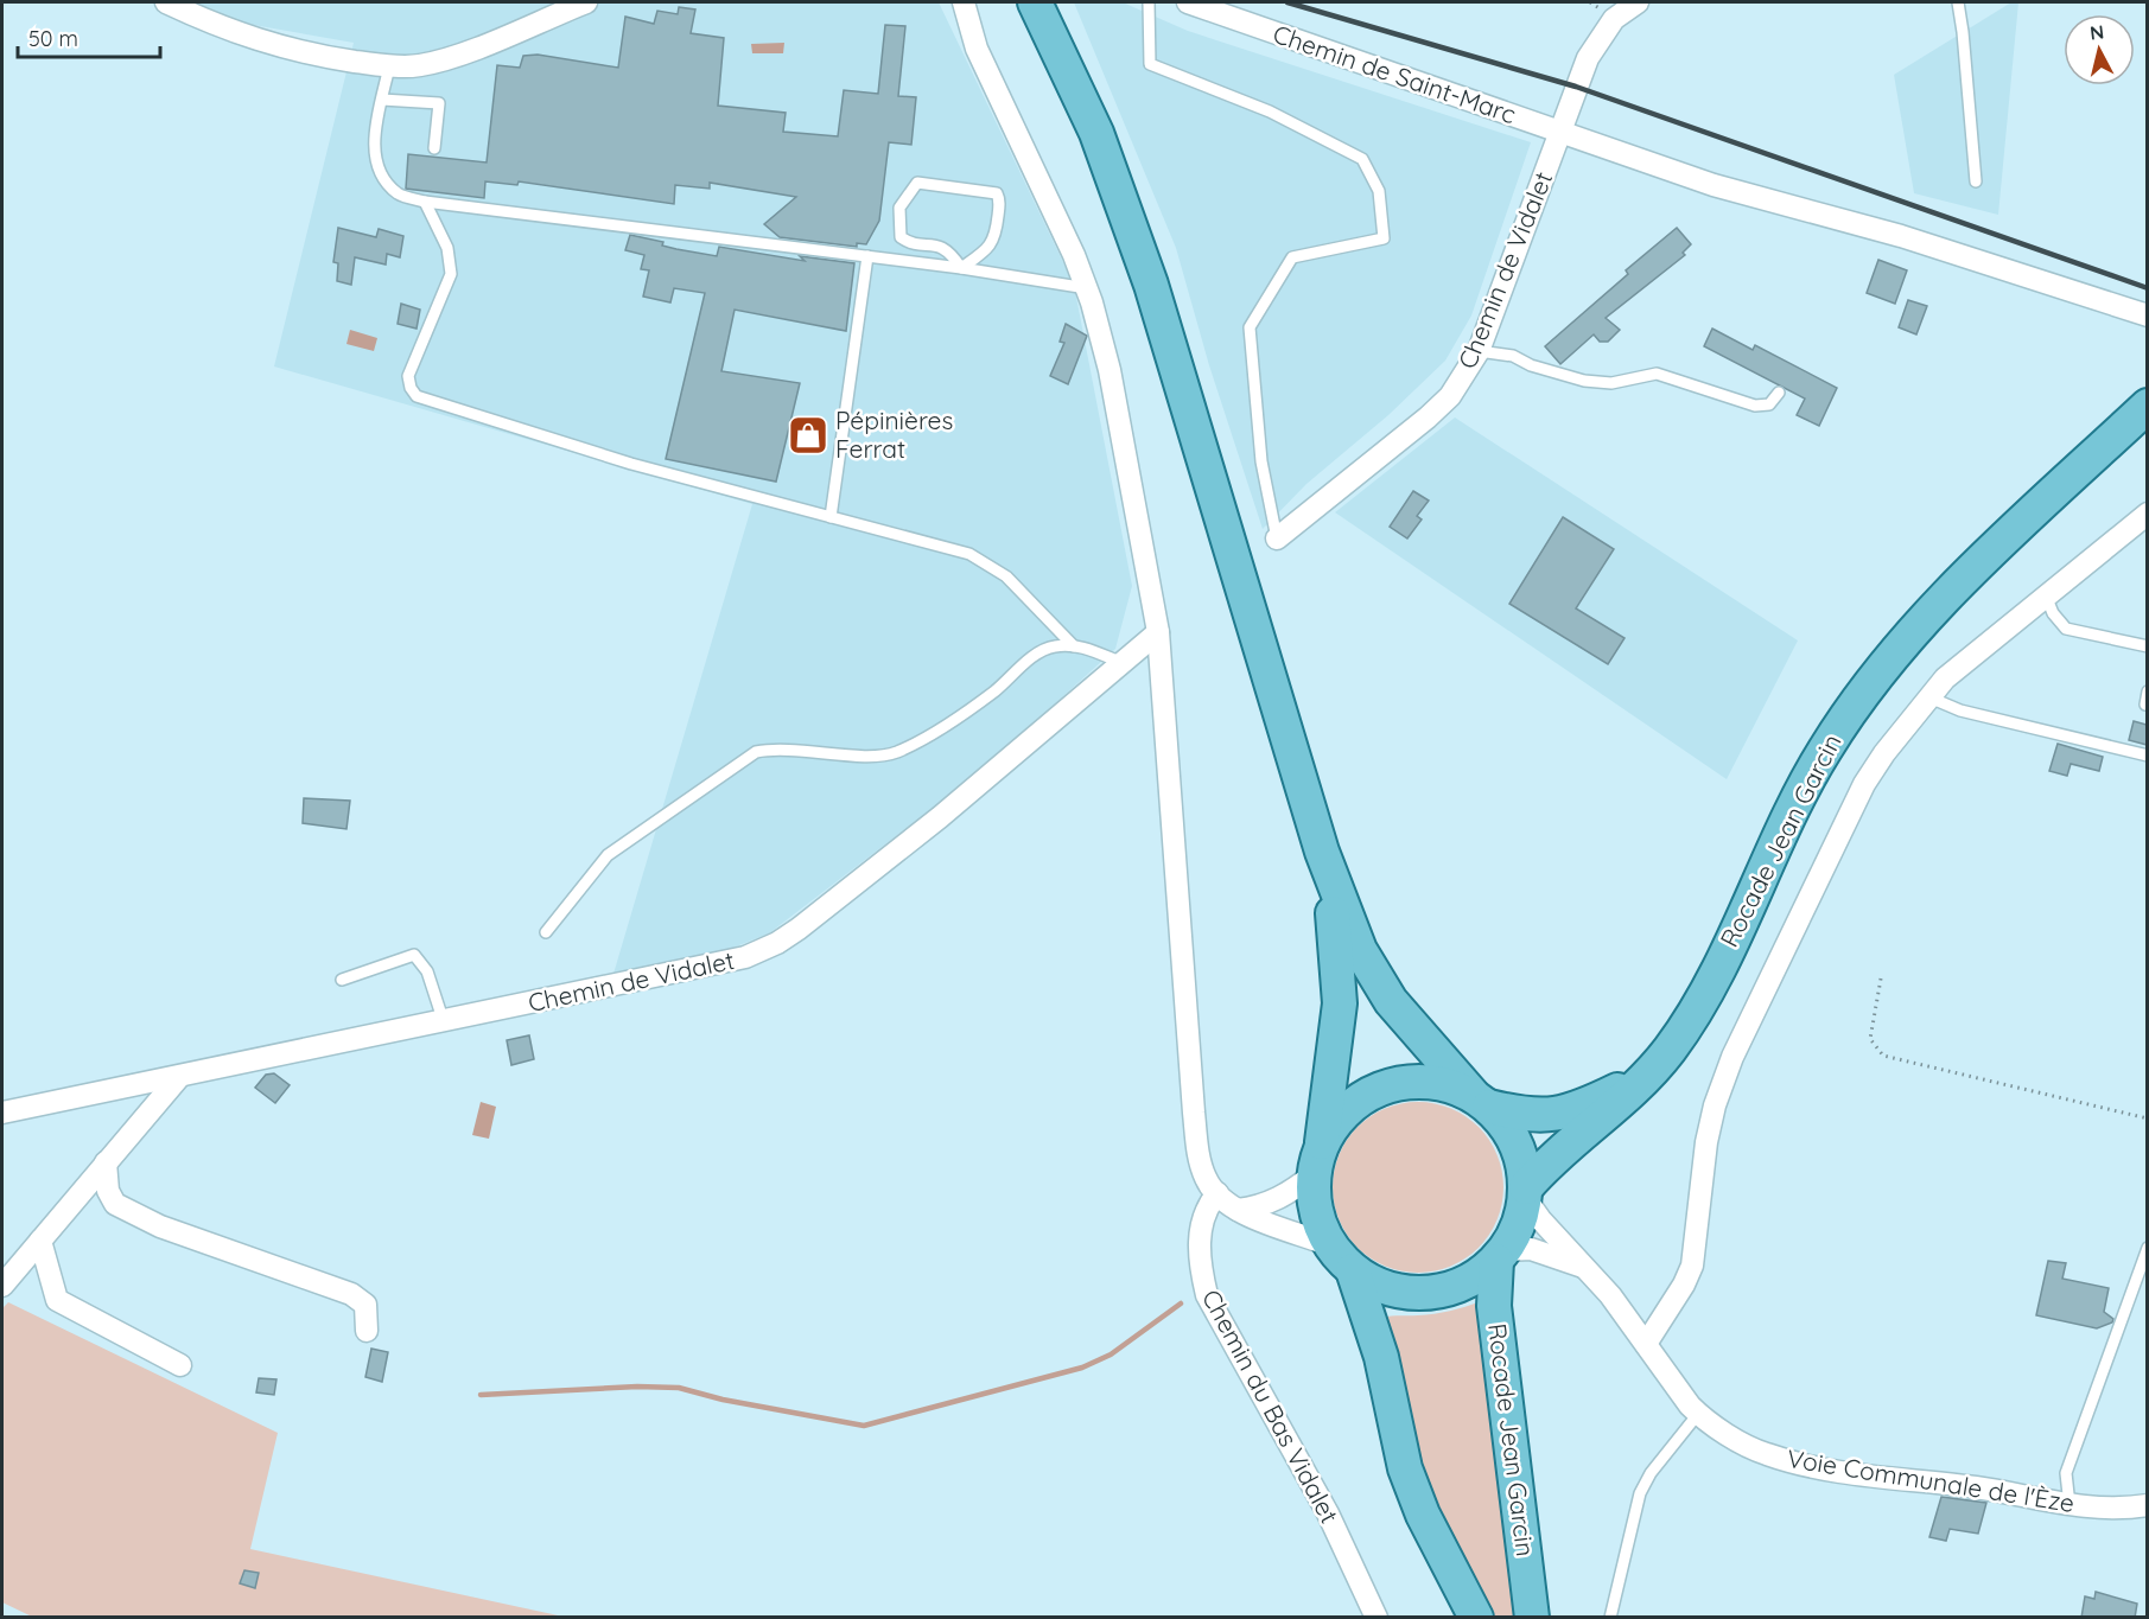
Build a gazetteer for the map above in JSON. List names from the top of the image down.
{
  "streets": {
    "main road": ["Rocade Jean Garcin"],
    "street": [
      "Chemin de Saint-Marc",
      "Chemin de Vidalet",
      "Chemin du Bas Vidalet",
      "Voie Communale de l'Èze"
    ]
  },
  "crossings": [
    ["Chemin de Saint-Marc", "Chemin de Vidalet"],
    ["Rocade Jean Garcin", "Voie Communale de l'Èze"]
  ],
  "places": {
    "shop": ["Pépinières Ferrat"]
  },
  "scale_bar": "50 m",
  "north": "top"
}
